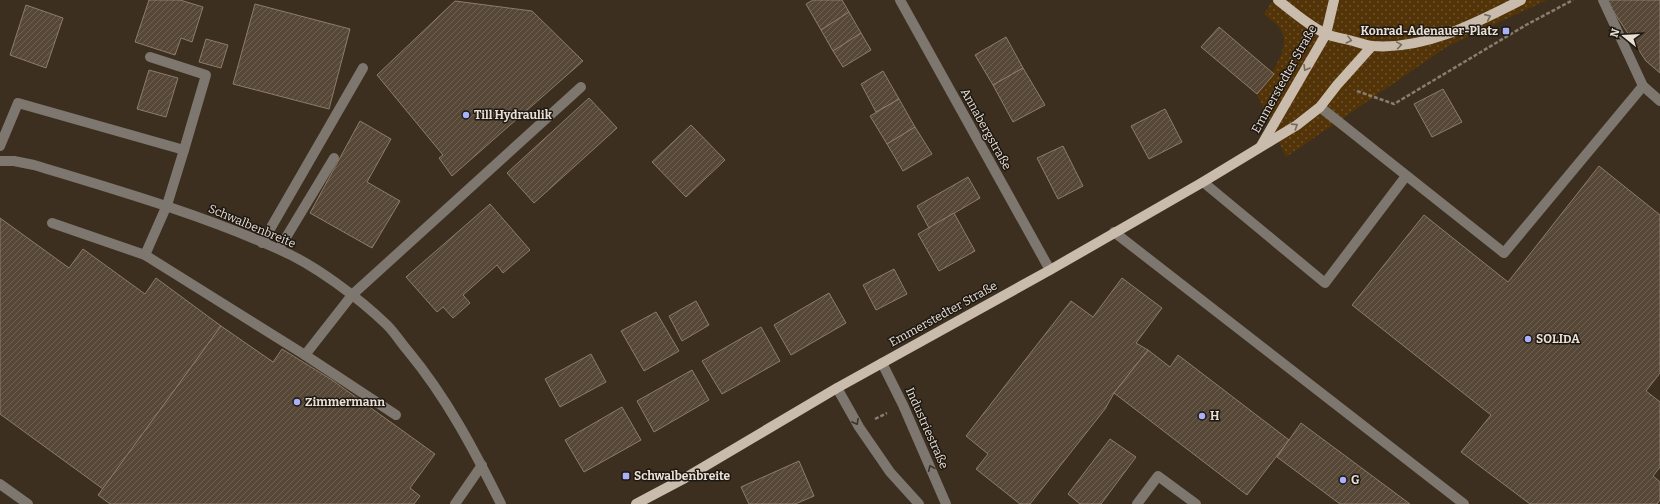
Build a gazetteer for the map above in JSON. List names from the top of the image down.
{
  "streets": {
    "main road": ["Emmerstedter Straße"],
    "street": ["Annabergstraße", "Schwalbenbreite", "Industriestraße"]
  },
  "crossings": [
    ["Emmerstedter Straße", "Annabergstraße"],
    ["Emmerstedter Straße", "Industriestraße"]
  ],
  "places": {
    "transit": ["Konrad-Adenauer-Platz", "Schwalbenbreite"],
    "other": [
      "Till Hydraulik",
      "SOLIDA",
      "Zimmermann",
      "H",
      "G"
    ]
  },
  "north": "left"
}
